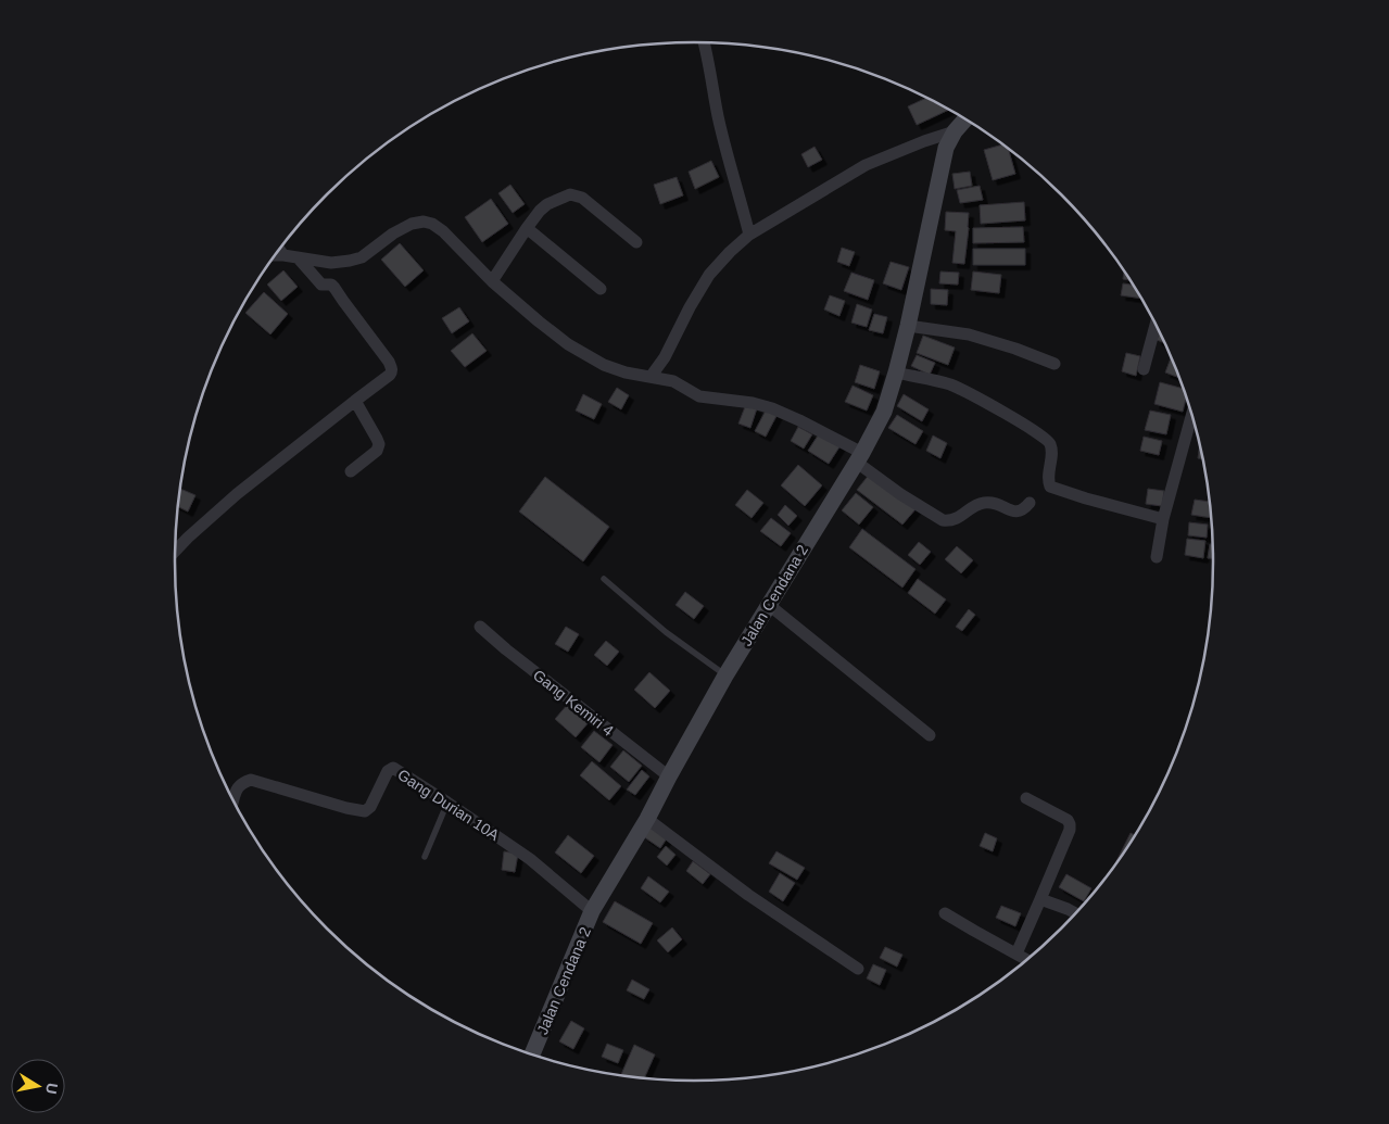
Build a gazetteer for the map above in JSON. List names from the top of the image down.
{
  "streets": {
    "street": ["Jalan Cendana 2", "Gang Kemiri 4", "Gang Durian 10A"]
  },
  "crossings": [
    ["Jalan Cendana 2", "Gang Kemiri 4"],
    ["Jalan Cendana 2", "Gang Durian 10A"]
  ],
  "north": "right"
}
